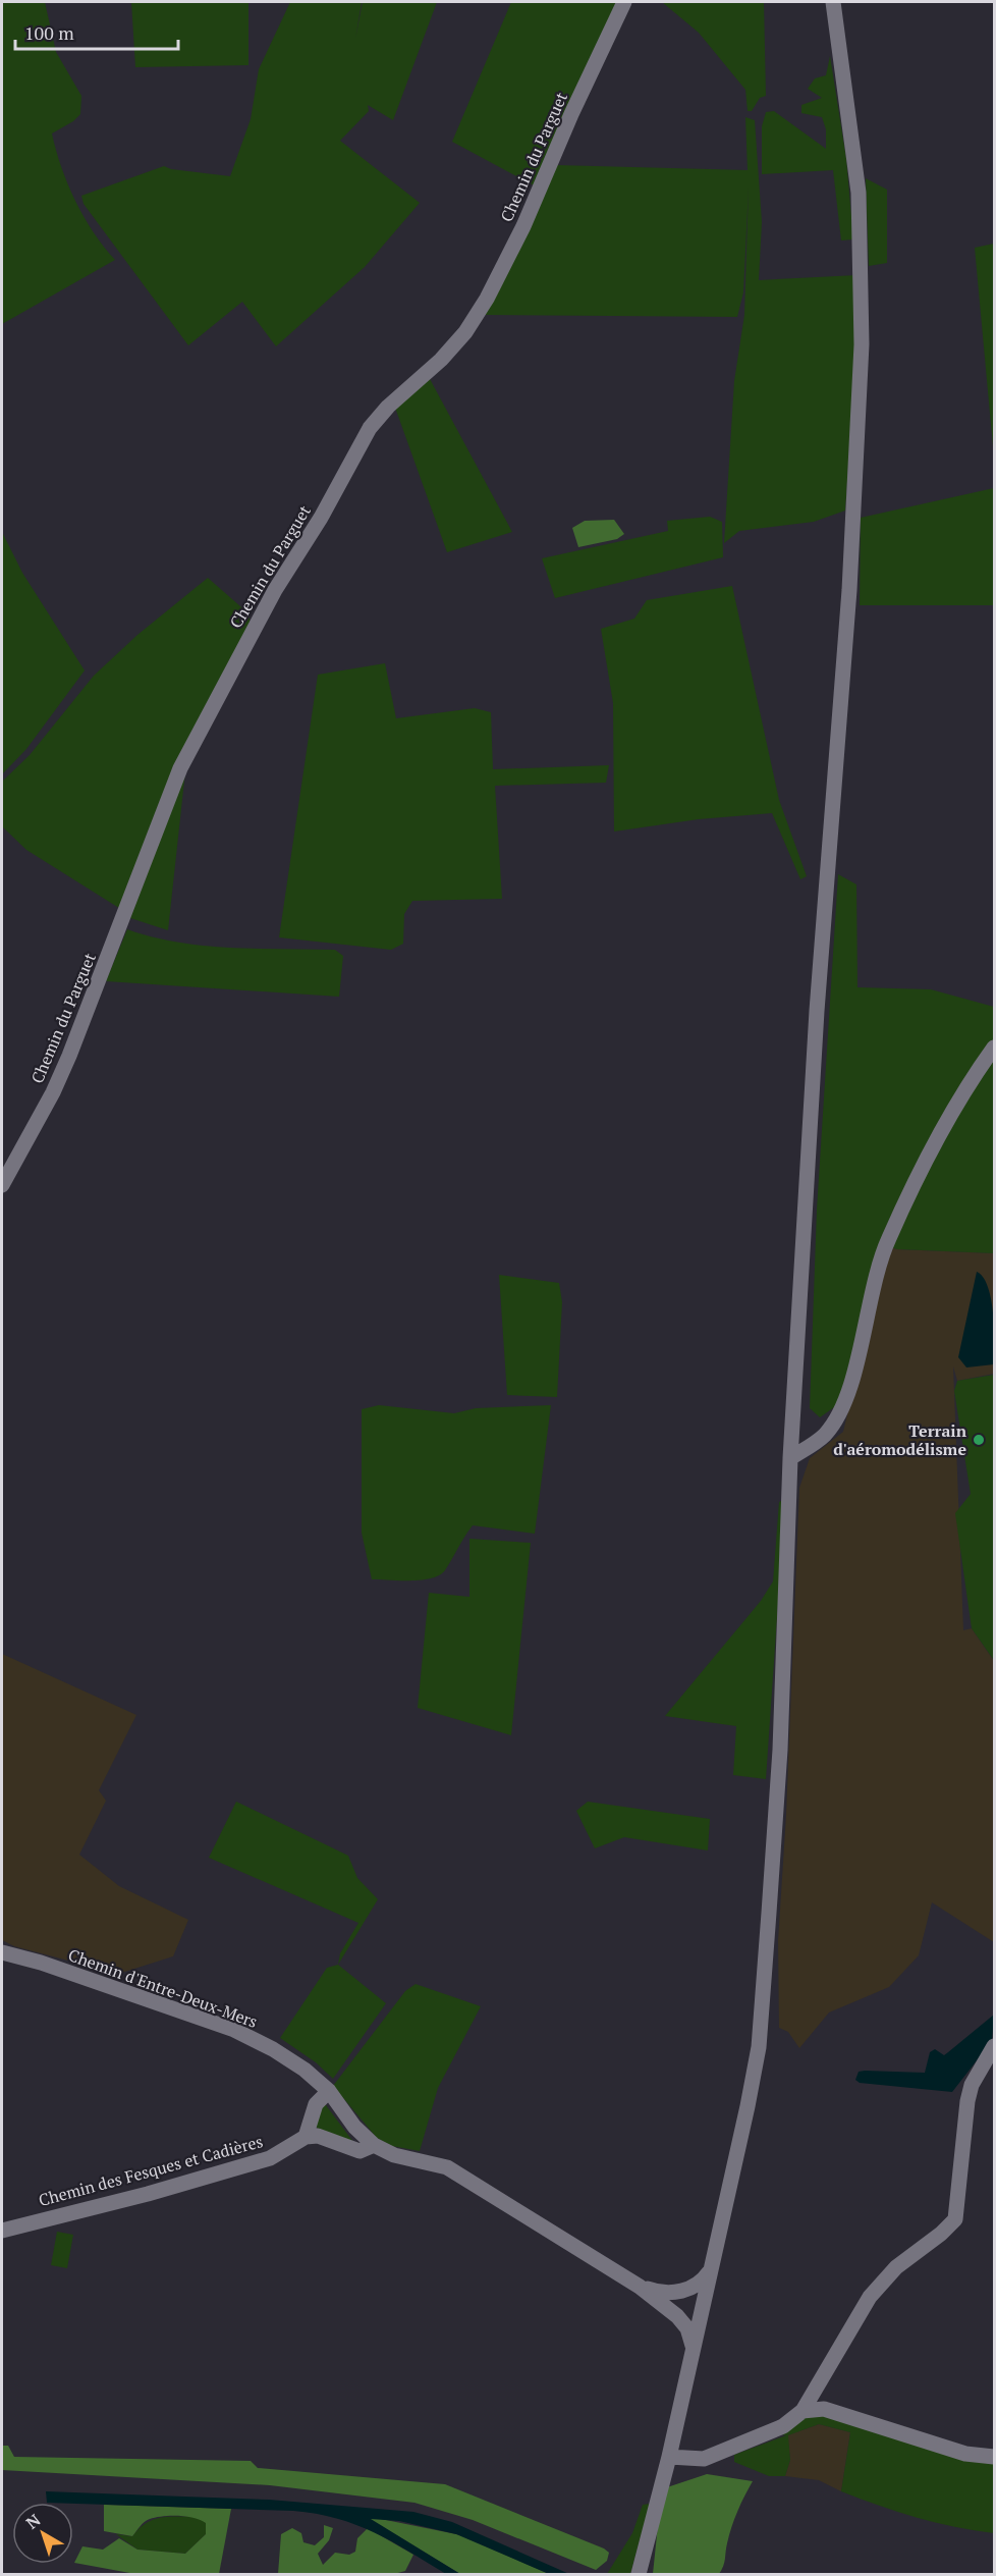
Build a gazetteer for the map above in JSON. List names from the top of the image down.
{
  "streets": {
    "street": ["Chemin du Parguet", "Chemin d'Entre-Deux-Mers", "Chemin des Fesques et Cadières"]
  },
  "places": ["Terrain d'aéromodélisme"],
  "scale_bar": "100 m",
  "north": "top left"
}
